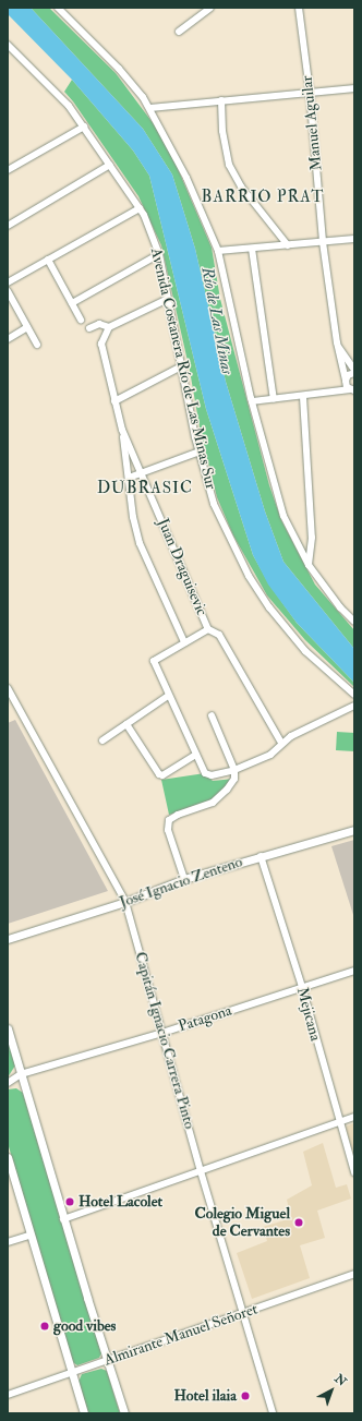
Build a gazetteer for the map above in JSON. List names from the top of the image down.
{
  "streets": {
    "street": [
      "Manuel Aguilar",
      "Avenida Costanera Río de Las Minas Sur",
      "Juan Draguisevic",
      "José Ignacio Zenteno",
      "Mejicana",
      "Patagona",
      "Capitán Ignacio Carrera Pinto",
      "Almirante Manuel Señoret"
    ]
  },
  "crossings": [
    ["José Ignacio Zenteno", "Mejicana"],
    ["José Ignacio Zenteno", "Capitán Ignacio Carrera Pinto"],
    ["Mejicana", "Patagona"],
    ["Patagona", "Capitán Ignacio Carrera Pinto"],
    ["Capitán Ignacio Carrera Pinto", "Almirante Manuel Señoret"]
  ],
  "districts": ["BARRIO PRAT", "DUBRASIC"],
  "water": ["Río de Las Minas"],
  "places": [
    "Hotel Lacolet",
    "Colegio Miguel de Cervantes",
    "good vibes",
    "Hotel ilaia"
  ],
  "north": "top right"
}
